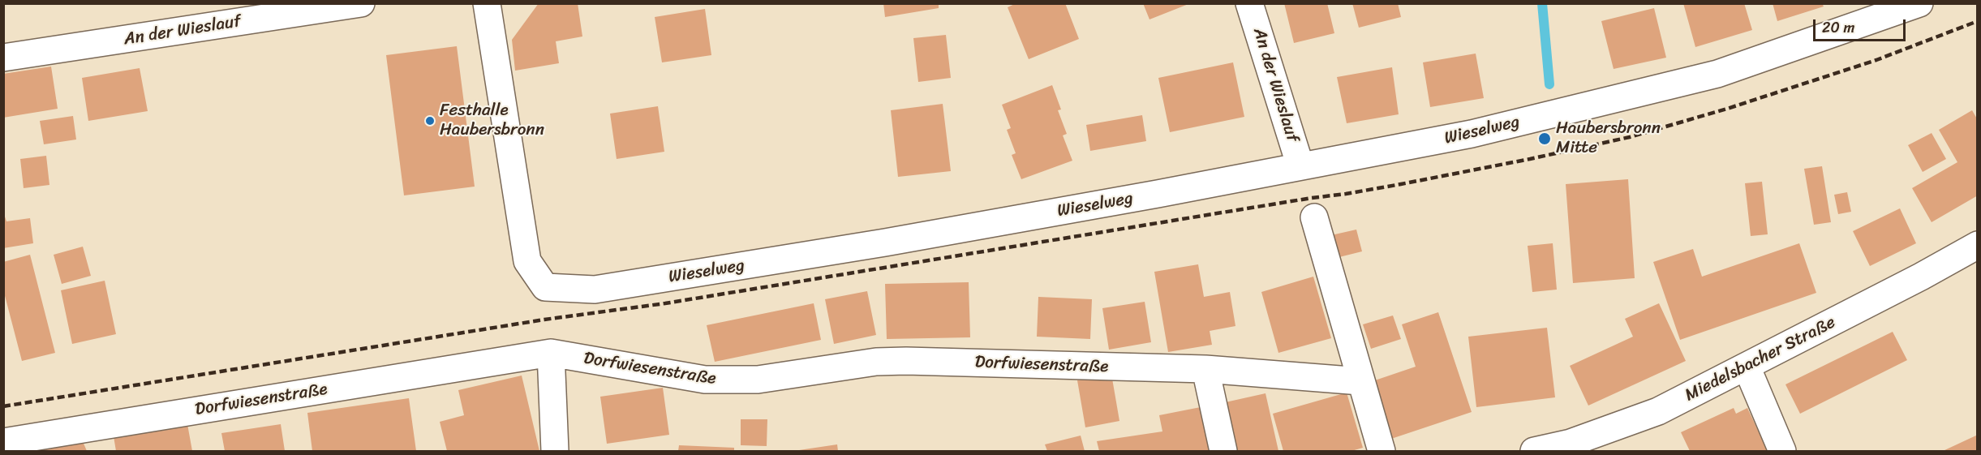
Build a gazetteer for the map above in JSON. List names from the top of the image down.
{
  "streets": {
    "street": [
      "An der Wieslauf",
      "Wieselweg",
      "Miedelsbacher Straße",
      "Dorfwiesenstraße"
    ]
  },
  "crossings": [
    ["An der Wieslauf", "Wieselweg"]
  ],
  "places": ["Festhalle Haubersbronn", "Haubersbronn Mitte"],
  "scale_bar": "20 m"
}
